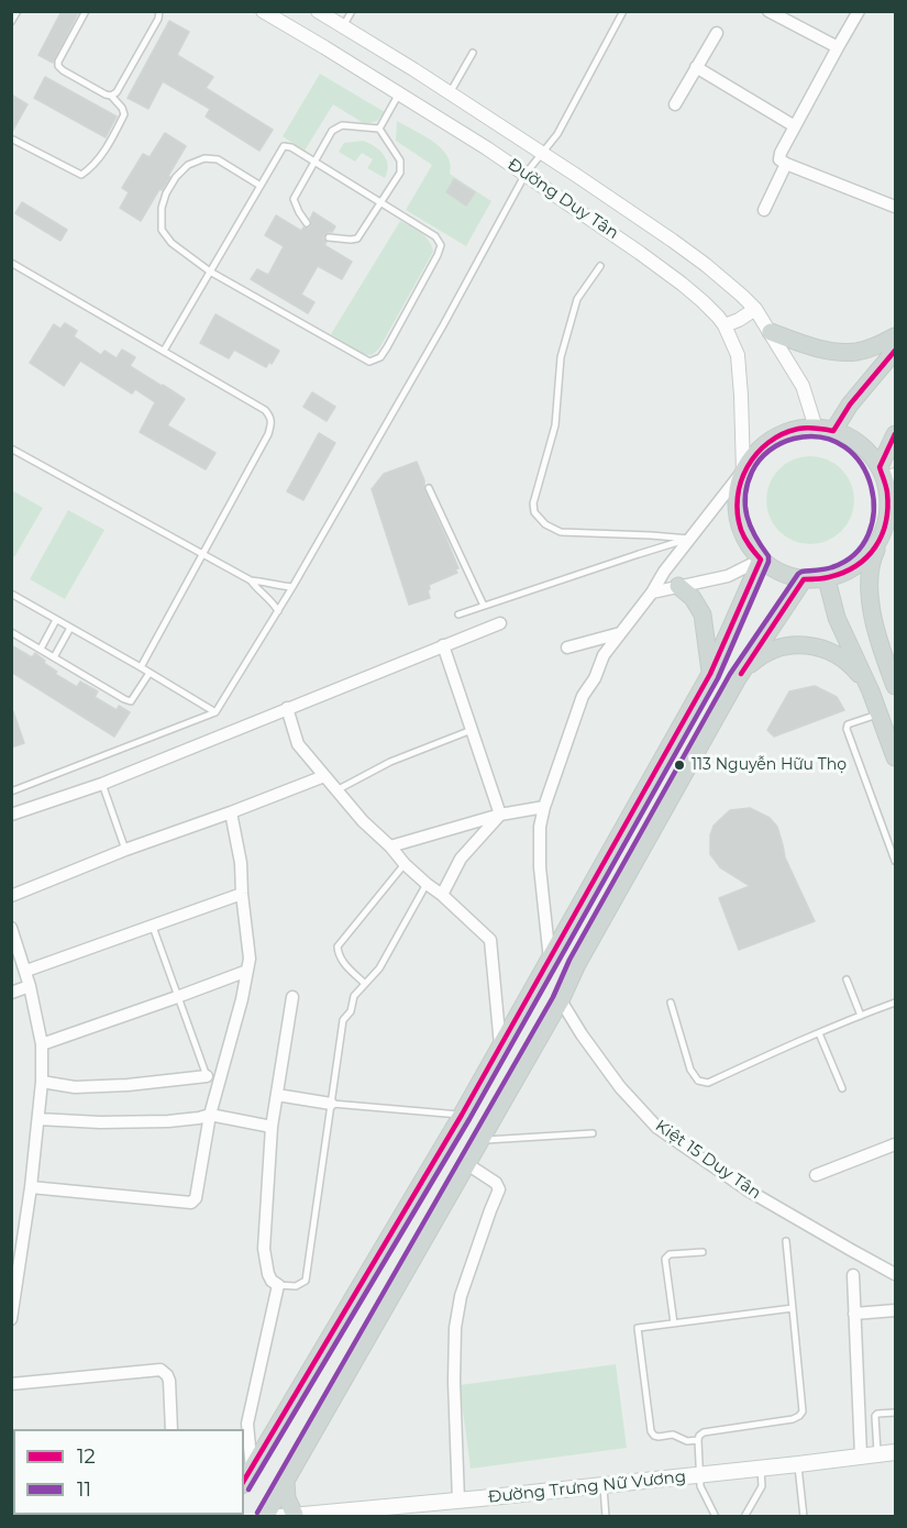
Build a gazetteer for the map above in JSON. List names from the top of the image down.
{
  "streets": {
    "main road": ["Đường Trưng Nữ Vương"],
    "street": ["Đường Duy Tân", "Kiệt 15 Duy Tân"]
  },
  "places": ["113 Nguyễn Hữu Thọ"],
  "lines": ["transit line 12", "transit line 11"],
  "legend": ["12", "11"]
}
